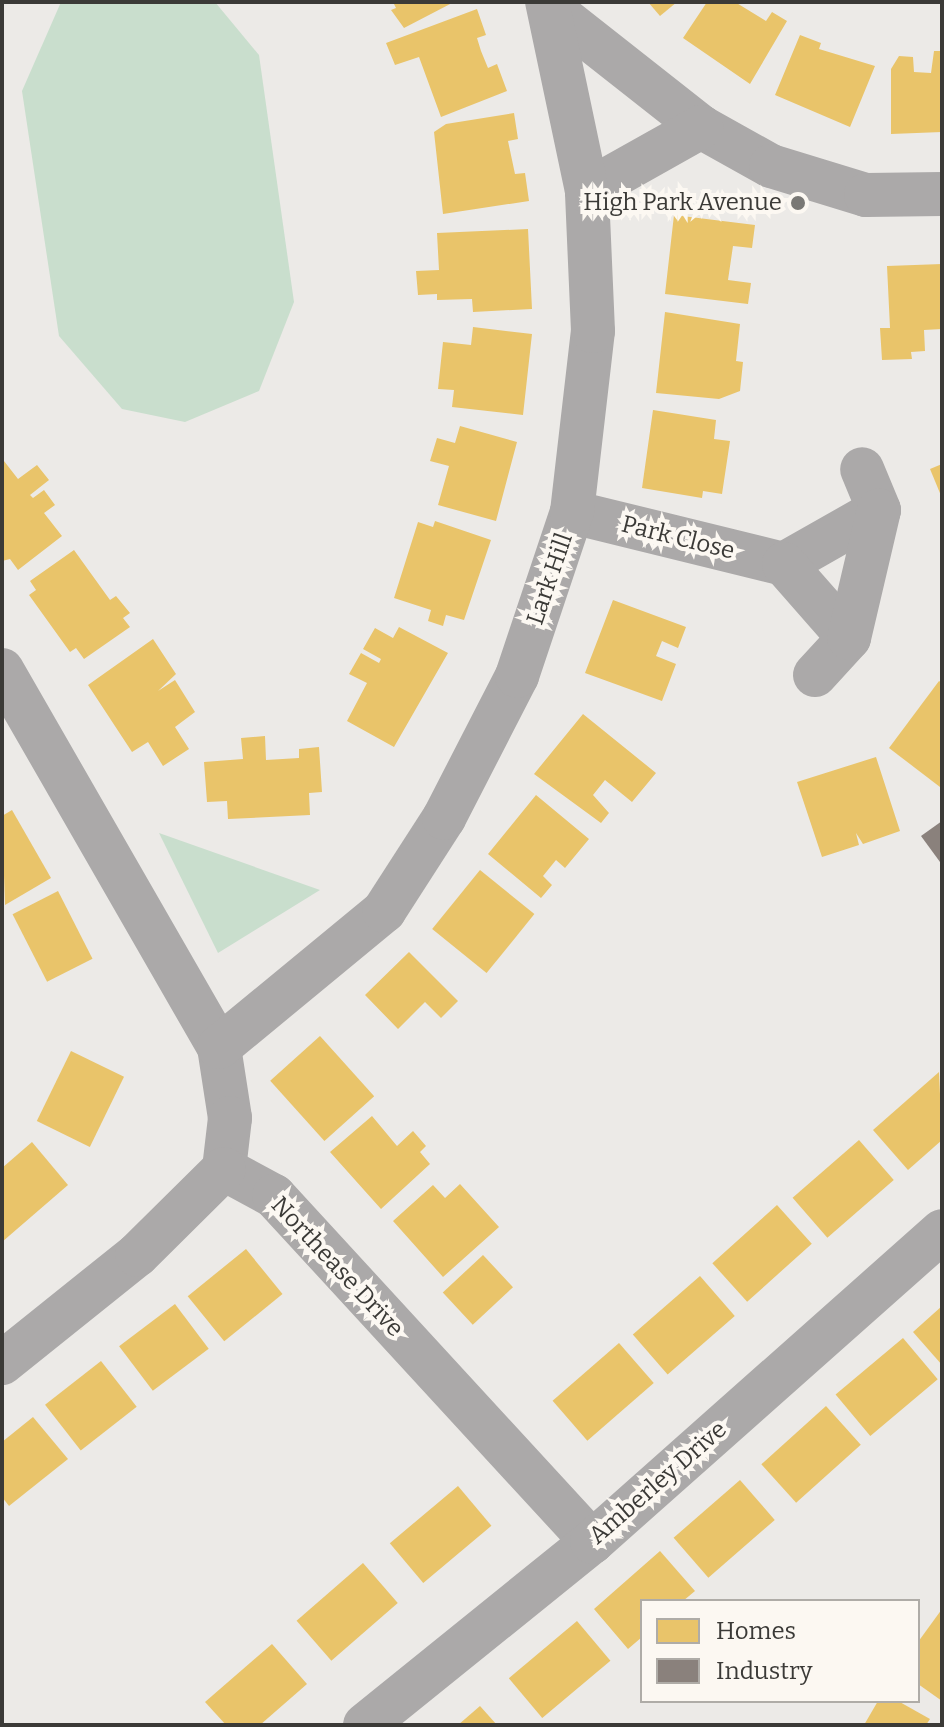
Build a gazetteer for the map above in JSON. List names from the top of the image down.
{
  "streets": {
    "street": [
      "Park Close",
      "Lark Hill",
      "Northease Drive",
      "Amberley Drive"
    ]
  },
  "crossings": [
    ["Park Close", "Lark Hill"],
    ["Northease Drive", "Amberley Drive"]
  ],
  "places": ["High Park Avenue"],
  "legend": ["Homes", "Industry"]
}
